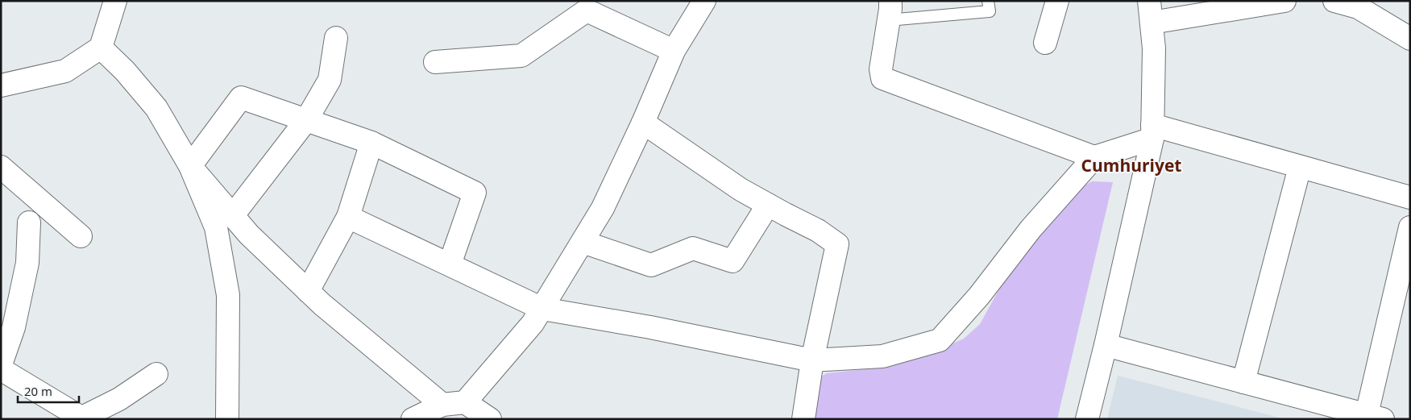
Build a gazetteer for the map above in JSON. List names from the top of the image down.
{
  "districts": ["Cumhuriyet"],
  "scale_bar": "20 m"
}
